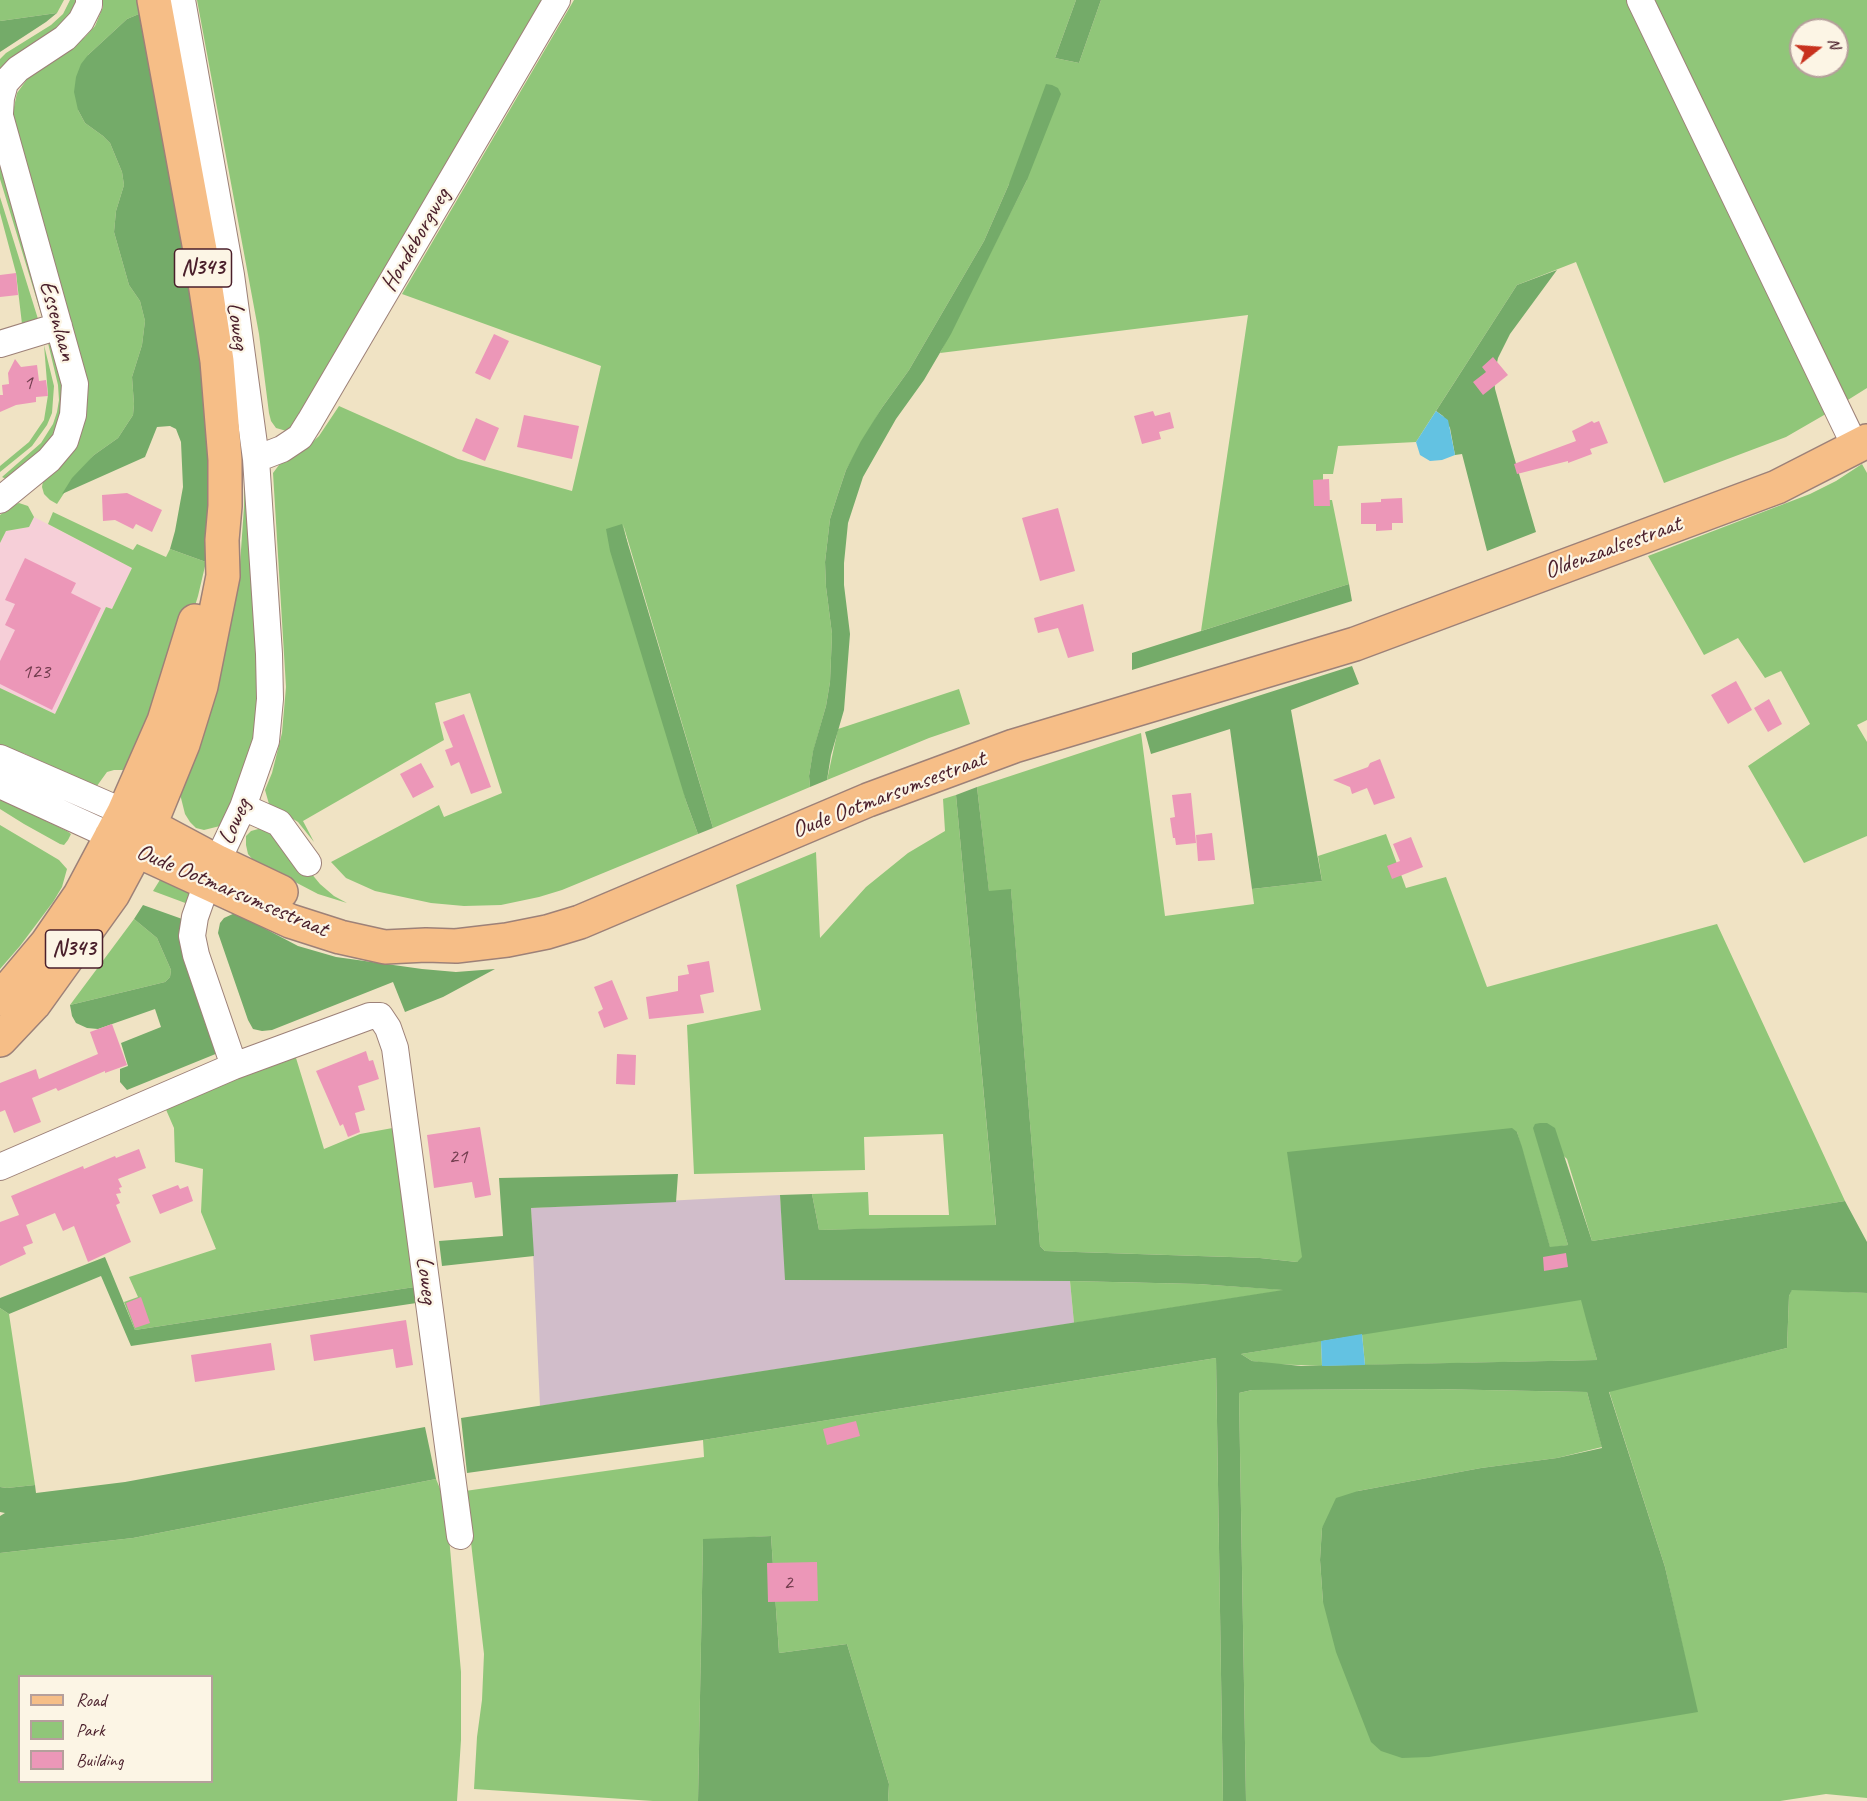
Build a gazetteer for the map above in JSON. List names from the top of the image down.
{
  "streets": {
    "main road": ["N343", "Oldenzaalsestraat", "Oude Ootmarsumsestraat"],
    "street": ["Hondeborgweg", "Essenlaan", "Loweg"]
  },
  "crossings": [
    ["Hondeborgweg", "Loweg"],
    ["N343", "Oude Ootmarsumsestraat"],
    ["Loweg", "Oude Ootmarsumsestraat"],
    ["Oldenzaalsestraat", "Oude Ootmarsumsestraat"]
  ],
  "house_numbers": [
    "1",
    "123",
    "21",
    "2"
  ],
  "legend": ["Road", "Park", "Building"],
  "north": "right"
}
